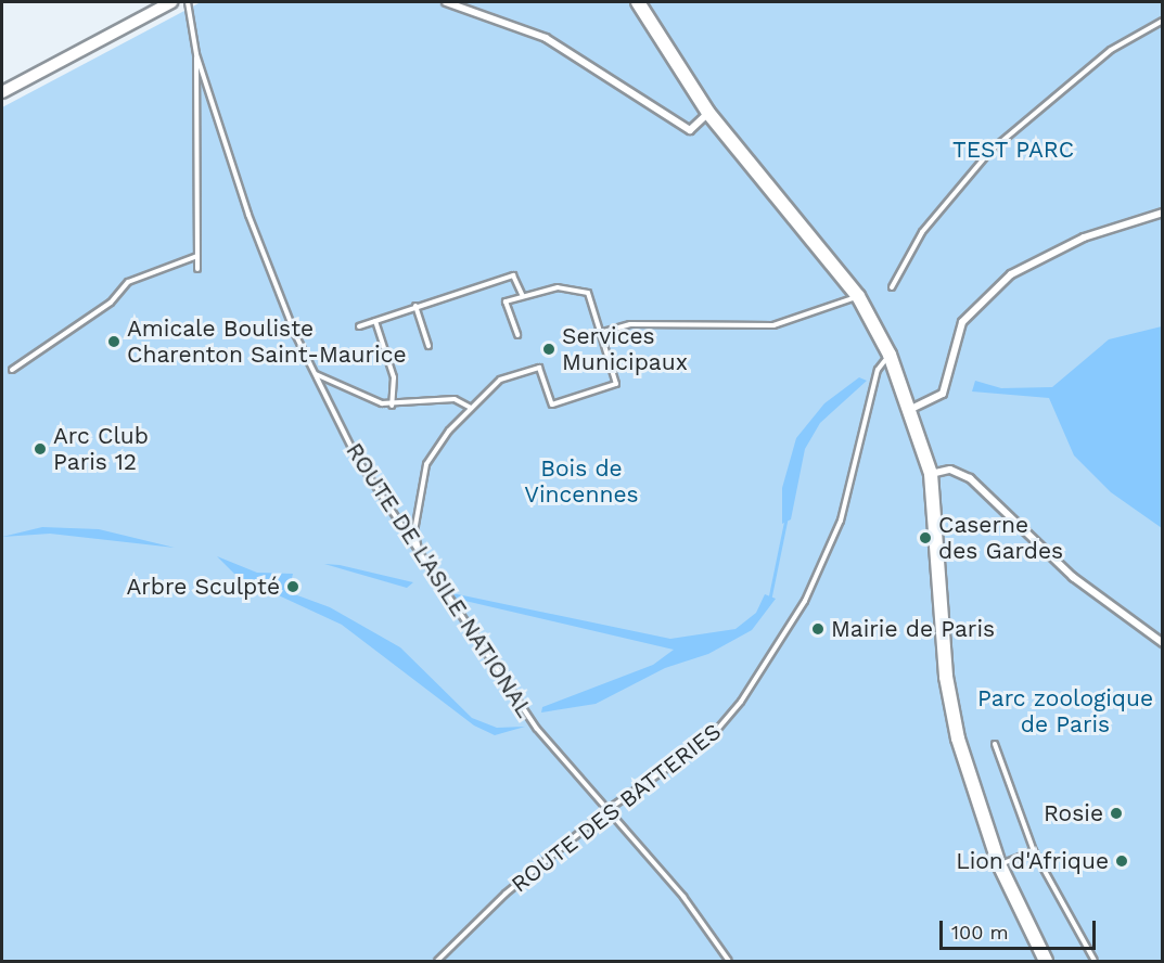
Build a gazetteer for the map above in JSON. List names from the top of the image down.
{
  "streets": {
    "lane": ["ROUTE DE L'ASILE NATIONAL", "ROUTE DES BATTERIES"]
  },
  "crossings": [
    ["ROUTE DE L'ASILE NATIONAL", "ROUTE DES BATTERIES"]
  ],
  "parks": ["TEST PARC", "Bois de Vincennes", "Parc zoologique de Paris"],
  "places": [
    "Amicale Bouliste Charenton Saint-Maurice",
    "Services Municipaux",
    "Arc Club Paris 12",
    "Caserne des Gardes",
    "Arbre Sculpté",
    "Mairie de Paris",
    "Rosie",
    "Lion d'Afrique"
  ],
  "scale_bar": "100 m"
}
